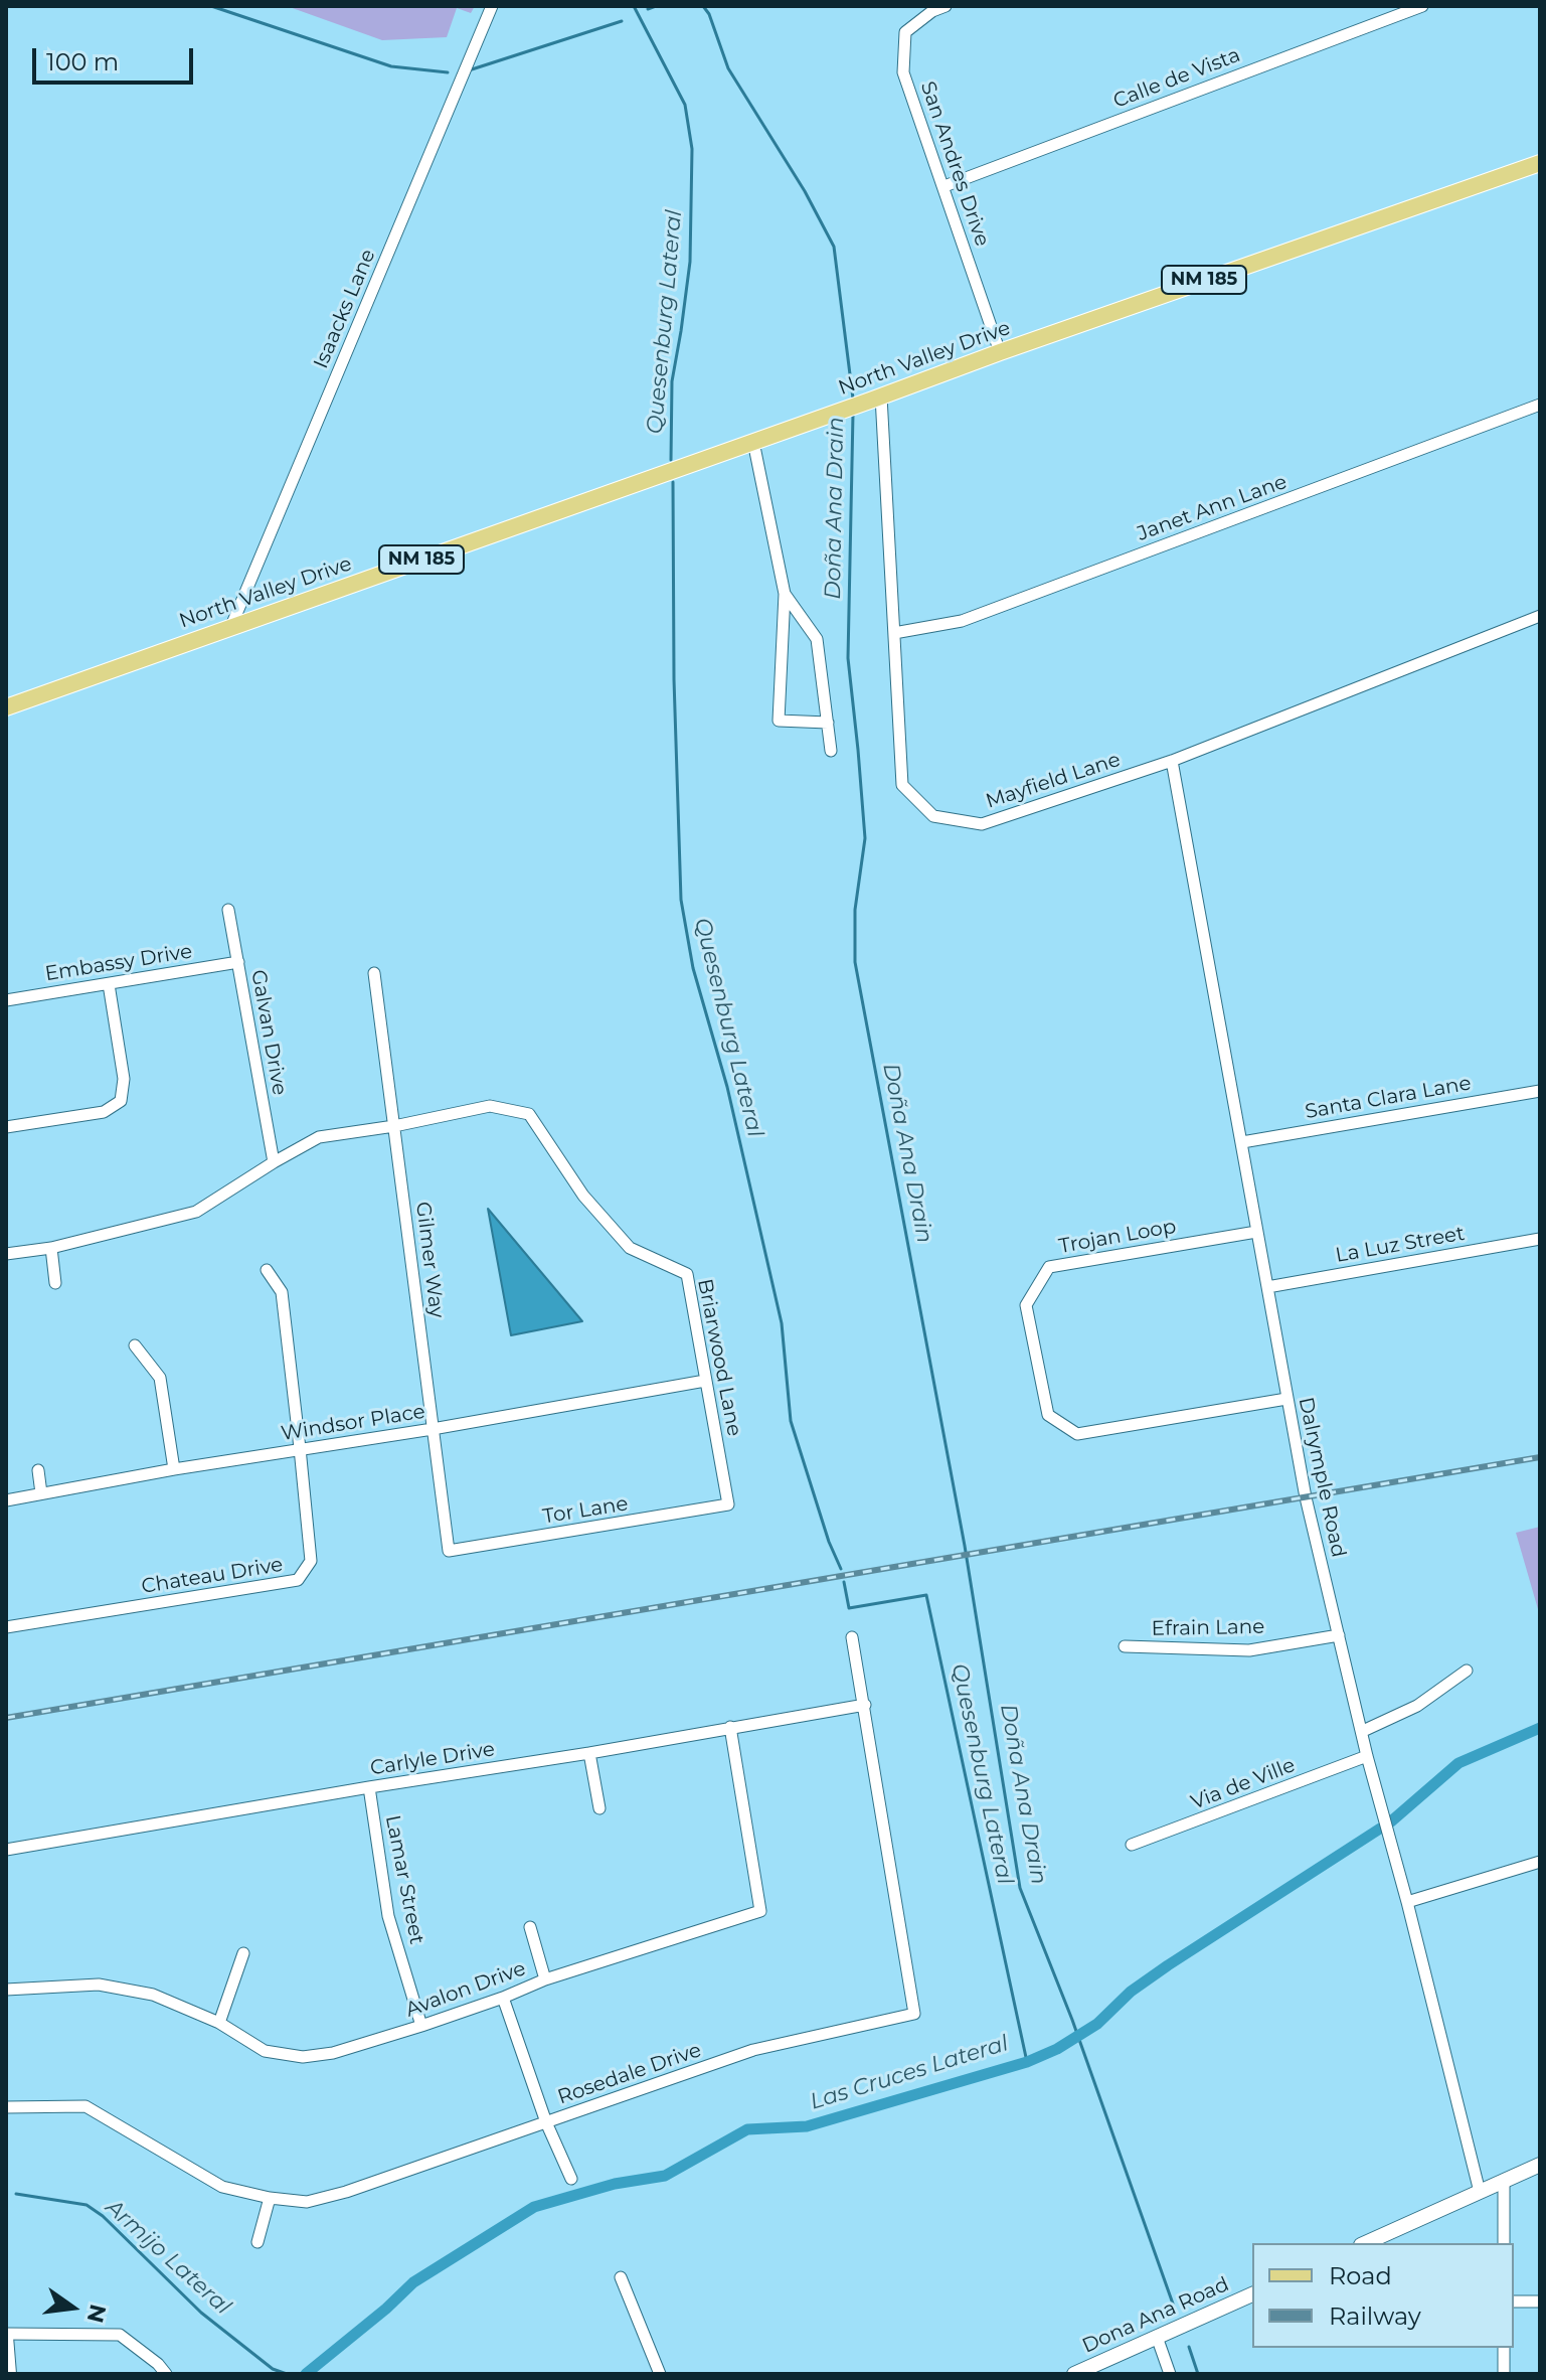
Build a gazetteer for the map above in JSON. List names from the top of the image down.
{
  "streets": {
    "main road": ["NM 185", "North Valley Drive"],
    "street": [
      "Calle de Vista",
      "San Andres Drive",
      "Isaacks Lane",
      "Janet Ann Lane",
      "Mayfield Lane",
      "Embassy Drive",
      "Galvan Drive",
      "Santa Clara Lane",
      "Trojan Loop",
      "La Luz Street",
      "Gilmer Way",
      "Briarwood Lane",
      "Windsor Place",
      "Dalrymple Road",
      "Tor Lane",
      "Chateau Drive",
      "Efrain Lane",
      "Carlyle Drive",
      "Via de Ville",
      "Lamar Street",
      "Avalon Drive",
      "Rosedale Drive",
      "Dona Ana Road"
    ]
  },
  "crossings": [
    ["Calle de Vista", "San Andres Drive"],
    ["San Andres Drive", "North Valley Drive"],
    ["Isaacks Lane", "North Valley Drive"],
    ["North Valley Drive", "Mayfield Lane"],
    ["Janet Ann Lane", "Mayfield Lane"],
    ["Mayfield Lane", "Dalrymple Road"],
    ["Embassy Drive", "Galvan Drive"],
    ["Galvan Drive", "Briarwood Lane"],
    ["Santa Clara Lane", "Dalrymple Road"],
    ["Trojan Loop", "Dalrymple Road"],
    ["La Luz Street", "Dalrymple Road"],
    ["Gilmer Way", "Briarwood Lane"],
    ["Gilmer Way", "Windsor Place"],
    ["Gilmer Way", "Tor Lane"],
    ["Briarwood Lane", "Windsor Place"],
    ["Briarwood Lane", "Tor Lane"],
    ["Windsor Place", "Chateau Drive"],
    ["Dalrymple Road", "Efrain Lane"],
    ["Dalrymple Road", "Via de Ville"],
    ["Carlyle Drive", "Lamar Street"],
    ["Carlyle Drive", "Avalon Drive"],
    ["Carlyle Drive", "Rosedale Drive"],
    ["Lamar Street", "Avalon Drive"]
  ],
  "water": [
    "Quesenburg Lateral",
    "Doña Ana Drain",
    "Las Cruces Lateral",
    "Armijo Lateral"
  ],
  "legend": ["Road", "Railway"],
  "scale_bar": "100 m",
  "north": "right"
}
